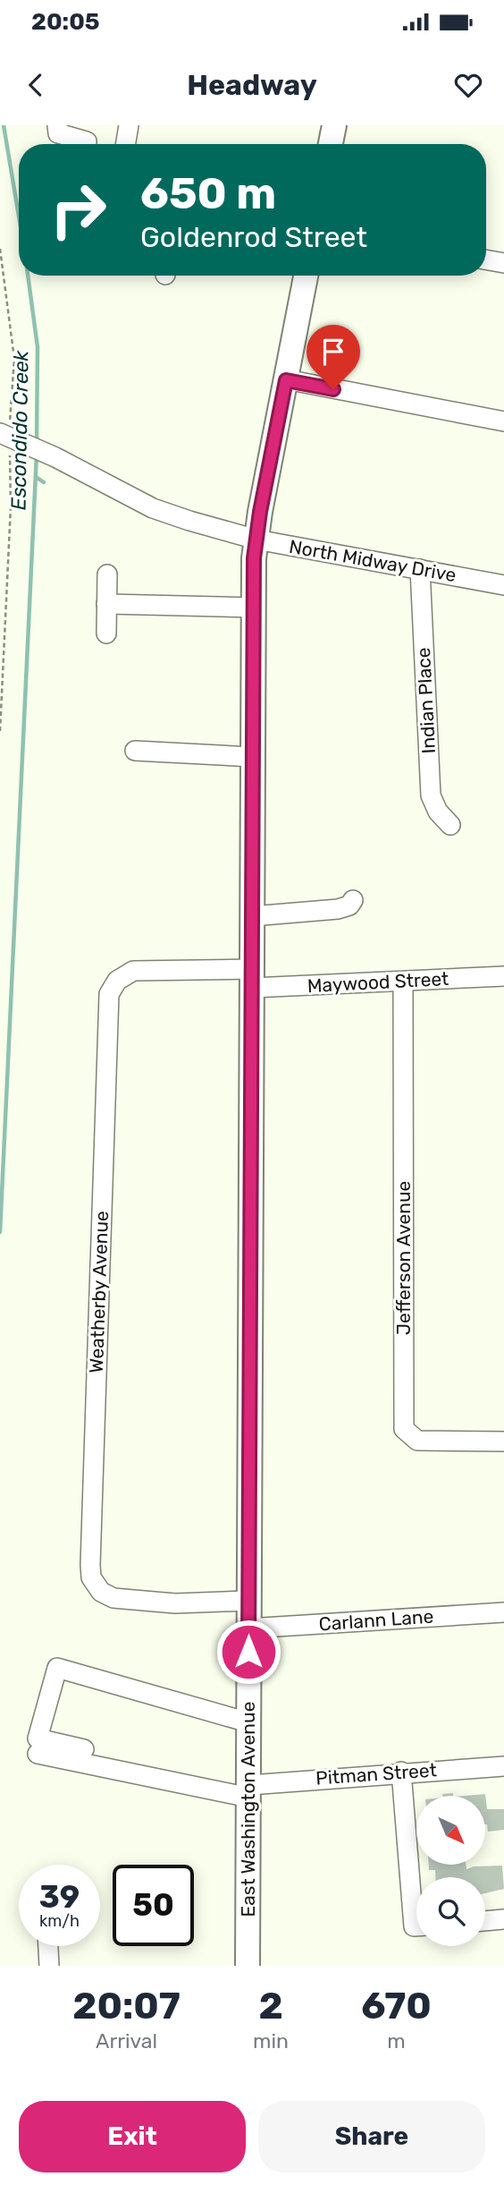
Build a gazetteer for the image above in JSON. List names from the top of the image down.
{
  "streets": {
    "main road": ["East Washington Avenue"],
    "street": [
      "North Midway Drive",
      "Indian Place",
      "Maywood Street",
      "Jefferson Avenue",
      "Weatherby Avenue",
      "Carlann Lane",
      "Pitman Street"
    ]
  },
  "crossings": [
    ["North Midway Drive", "Indian Place"],
    ["North Midway Drive", "East Washington Avenue"],
    ["Maywood Street", "Jefferson Avenue"],
    ["Maywood Street", "Weatherby Avenue"],
    ["Maywood Street", "East Washington Avenue"],
    ["Weatherby Avenue", "East Washington Avenue"],
    ["Carlann Lane", "East Washington Avenue"],
    ["Pitman Street", "East Washington Avenue"]
  ],
  "water": ["Escondido Creek"],
  "north": "bottom right",
  "page": {
    "status": "20:05",
    "header": "Headway",
    "turn": ["650 m", "Goldenrod Street"],
    "speed": "39 km/h",
    "limit": "50",
    "eta": [
      "20:07",
      "Arrival",
      "2",
      "min",
      "670",
      "m"
    ],
    "buttons": ["Exit", "Share"]
  }
}
